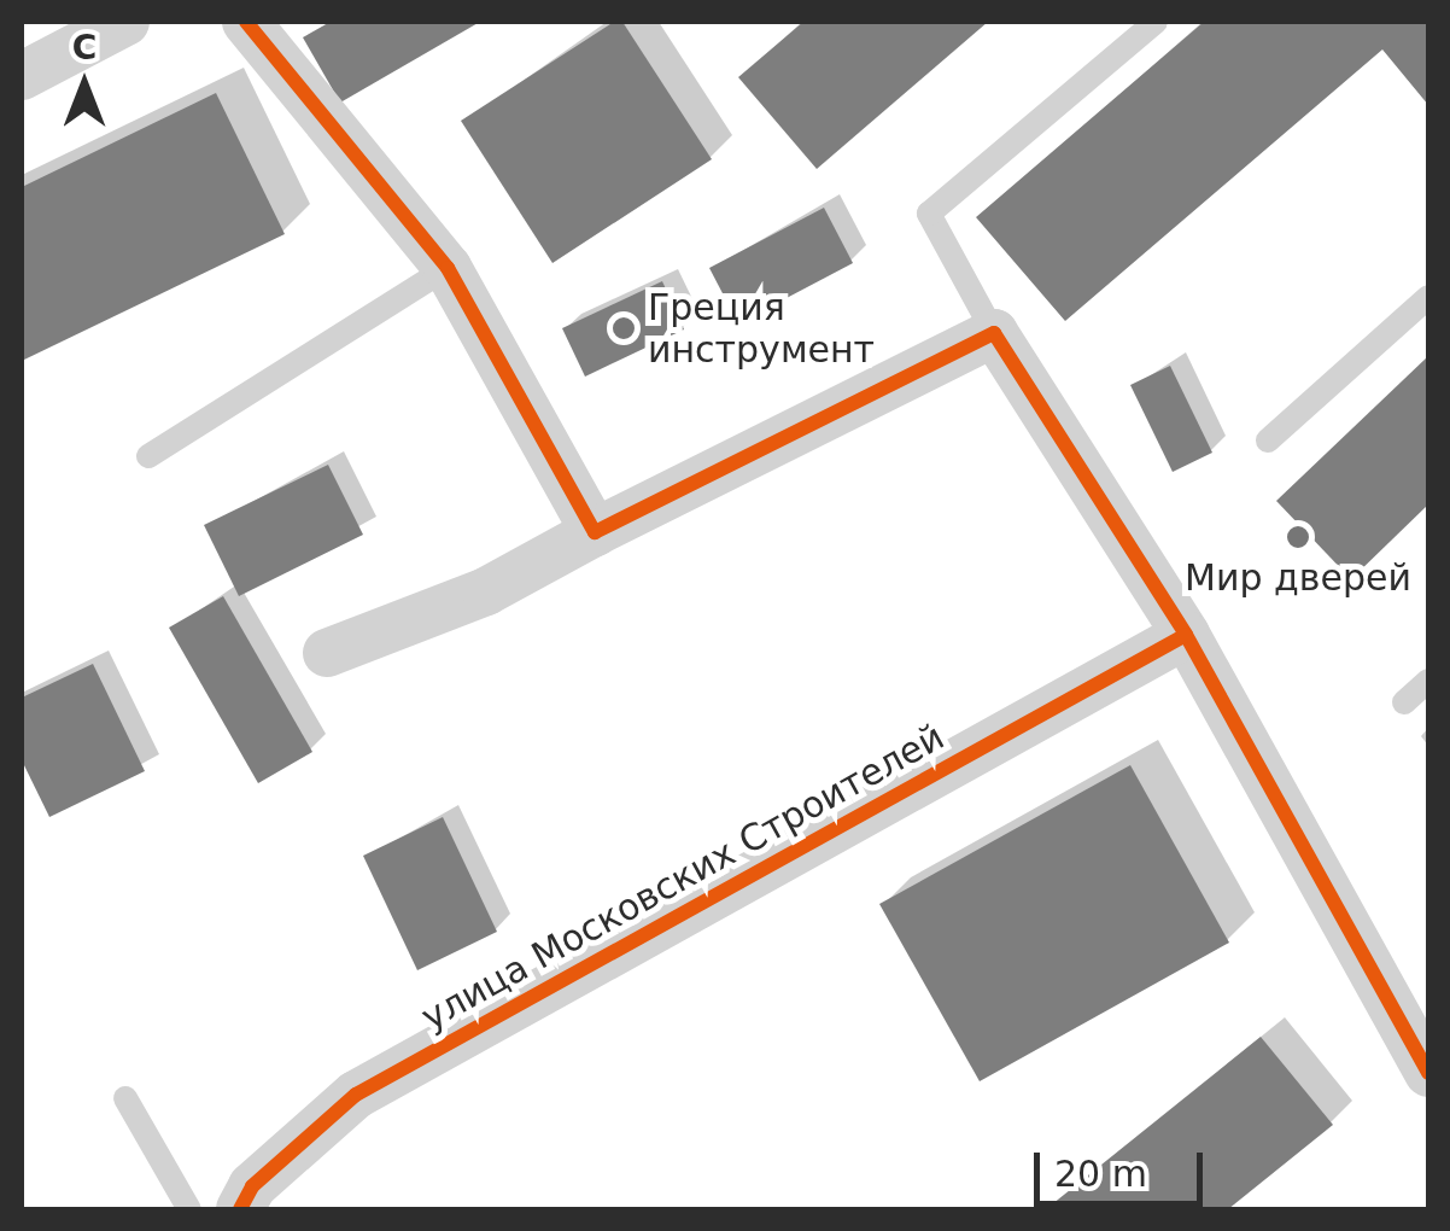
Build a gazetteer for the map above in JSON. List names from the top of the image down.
{
  "streets": {
    "street": ["улица Московских Строителей"]
  },
  "places": ["Греция инструмент", "Мир дверей"],
  "scale_bar": "20 m",
  "north": "top"
}
